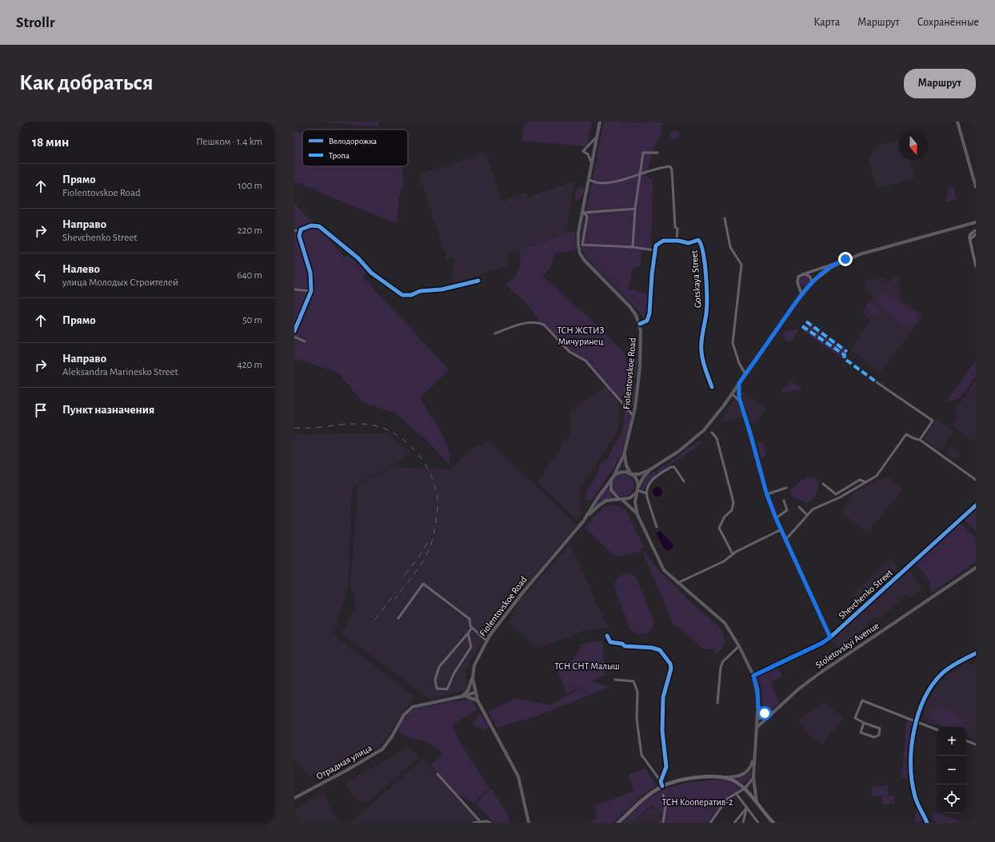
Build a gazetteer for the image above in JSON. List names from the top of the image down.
{
  "streets": {
    "main road": ["Fiolentovskoe Road", "Stoletovskyi Avenue", "Отрадная улица"],
    "street": ["Gotskaya Street", "Shevchenko Street"]
  },
  "crossings": [
    ["Fiolentovskoe Road", "Отрадная улица"]
  ],
  "parks": ["ТСН ЖСТИЗ Мичуринец", "ТСН СНТ Малыш", "ТСН Кооператив-2"],
  "legend": ["Велодорожка", "Тропа"],
  "north": "bottom",
  "page": {
    "header": "Strollr",
    "nav": ["Карта", "Маршрут", "Сохранённые"],
    "buttons": "Маршрут",
    "title": "Как добраться",
    "heading": ["18 мин", "Пешком · 1.4 km"],
    "list": [
      ["Прямо", "Fiolentovskoe Road", "100 m"],
      ["Направо", "Shevchenko Street", "220 m"],
      ["Налево", "улица Молодых Строителей", "640 m"],
      ["Прямо", "50 m"],
      ["Направо", "Aleksandra Marinesko Street", "420 m"],
      "Пункт назначения"
    ],
    "map_buttons": ["+", "−"]
  }
}
